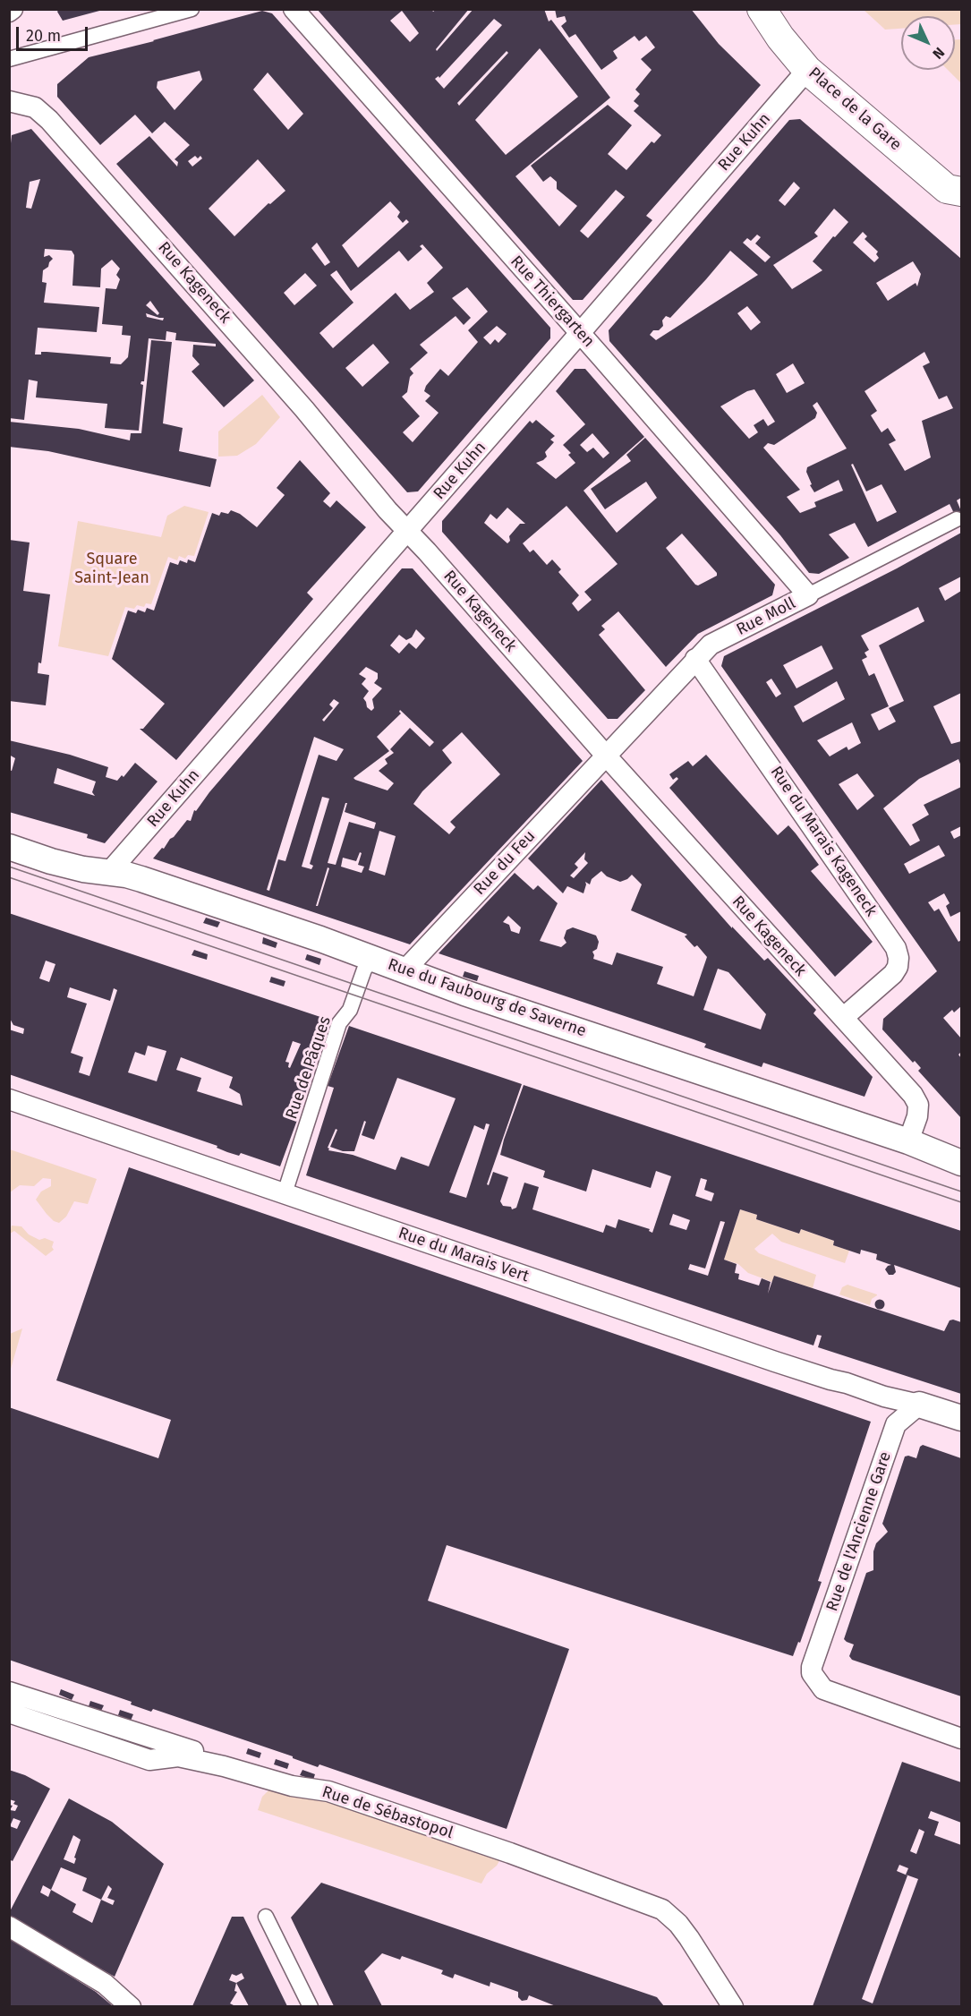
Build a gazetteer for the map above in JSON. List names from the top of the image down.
{
  "streets": {
    "main road": ["Place de la Gare"],
    "street": [
      "Rue Kuhn",
      "Rue Kageneck",
      "Rue Thiergarten",
      "Rue Moll",
      "Rue du Marais Kageneck",
      "Rue du Feu",
      "Rue du Faubourg de Saverne",
      "Rue de Pâques",
      "Rue du Marais Vert",
      "Rue de l'Ancienne Gare",
      "Rue de Sébastopol"
    ]
  },
  "crossings": [
    ["Place de la Gare", "Rue Kuhn"],
    ["Rue Kuhn", "Rue Kageneck"],
    ["Rue Kuhn", "Rue Thiergarten"],
    ["Rue Kuhn", "Rue du Faubourg de Saverne"],
    ["Rue Kageneck", "Rue Moll"],
    ["Rue Kageneck", "Rue du Marais Kageneck"],
    ["Rue Kageneck", "Rue du Feu"],
    ["Rue Kageneck", "Rue du Faubourg de Saverne"],
    ["Rue Thiergarten", "Rue Moll"],
    ["Rue Moll", "Rue du Marais Kageneck"],
    ["Rue Moll", "Rue du Feu"],
    ["Rue du Feu", "Rue du Faubourg de Saverne"],
    ["Rue du Faubourg de Saverne", "Rue de Pâques"],
    ["Rue de Pâques", "Rue du Marais Vert"]
  ],
  "parks": ["Square Saint-Jean"],
  "scale_bar": "20 m",
  "north": "bottom right"
}
